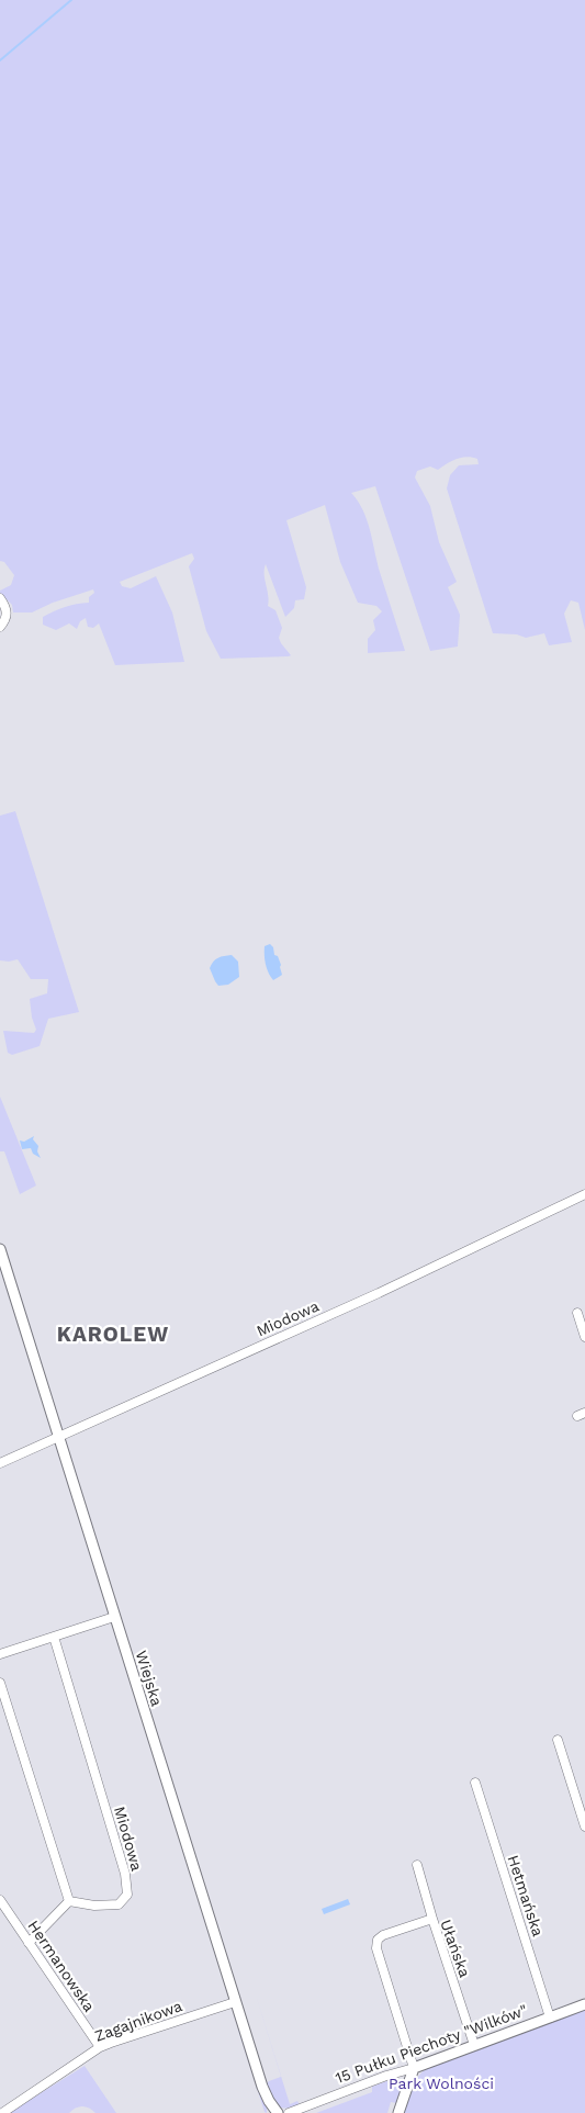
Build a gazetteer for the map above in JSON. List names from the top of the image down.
{
  "streets": {
    "street": [
      "Miodowa",
      "Wiejska",
      "Hetmańska",
      "Ułańska",
      "Hermanowska",
      "Zagajnikowa",
      "15 Pułku Piechoty \"Wilków\""
    ]
  },
  "crossings": [
    ["Miodowa", "Wiejska"],
    ["Wiejska", "Zagajnikowa"],
    ["Hetmańska", "15 Pułku Piechoty \"Wilków\""],
    ["Ułańska", "15 Pułku Piechoty \"Wilków\""],
    ["Hermanowska", "Zagajnikowa"]
  ],
  "districts": ["KAROLEW"],
  "parks": ["Park Wolności"]
}
